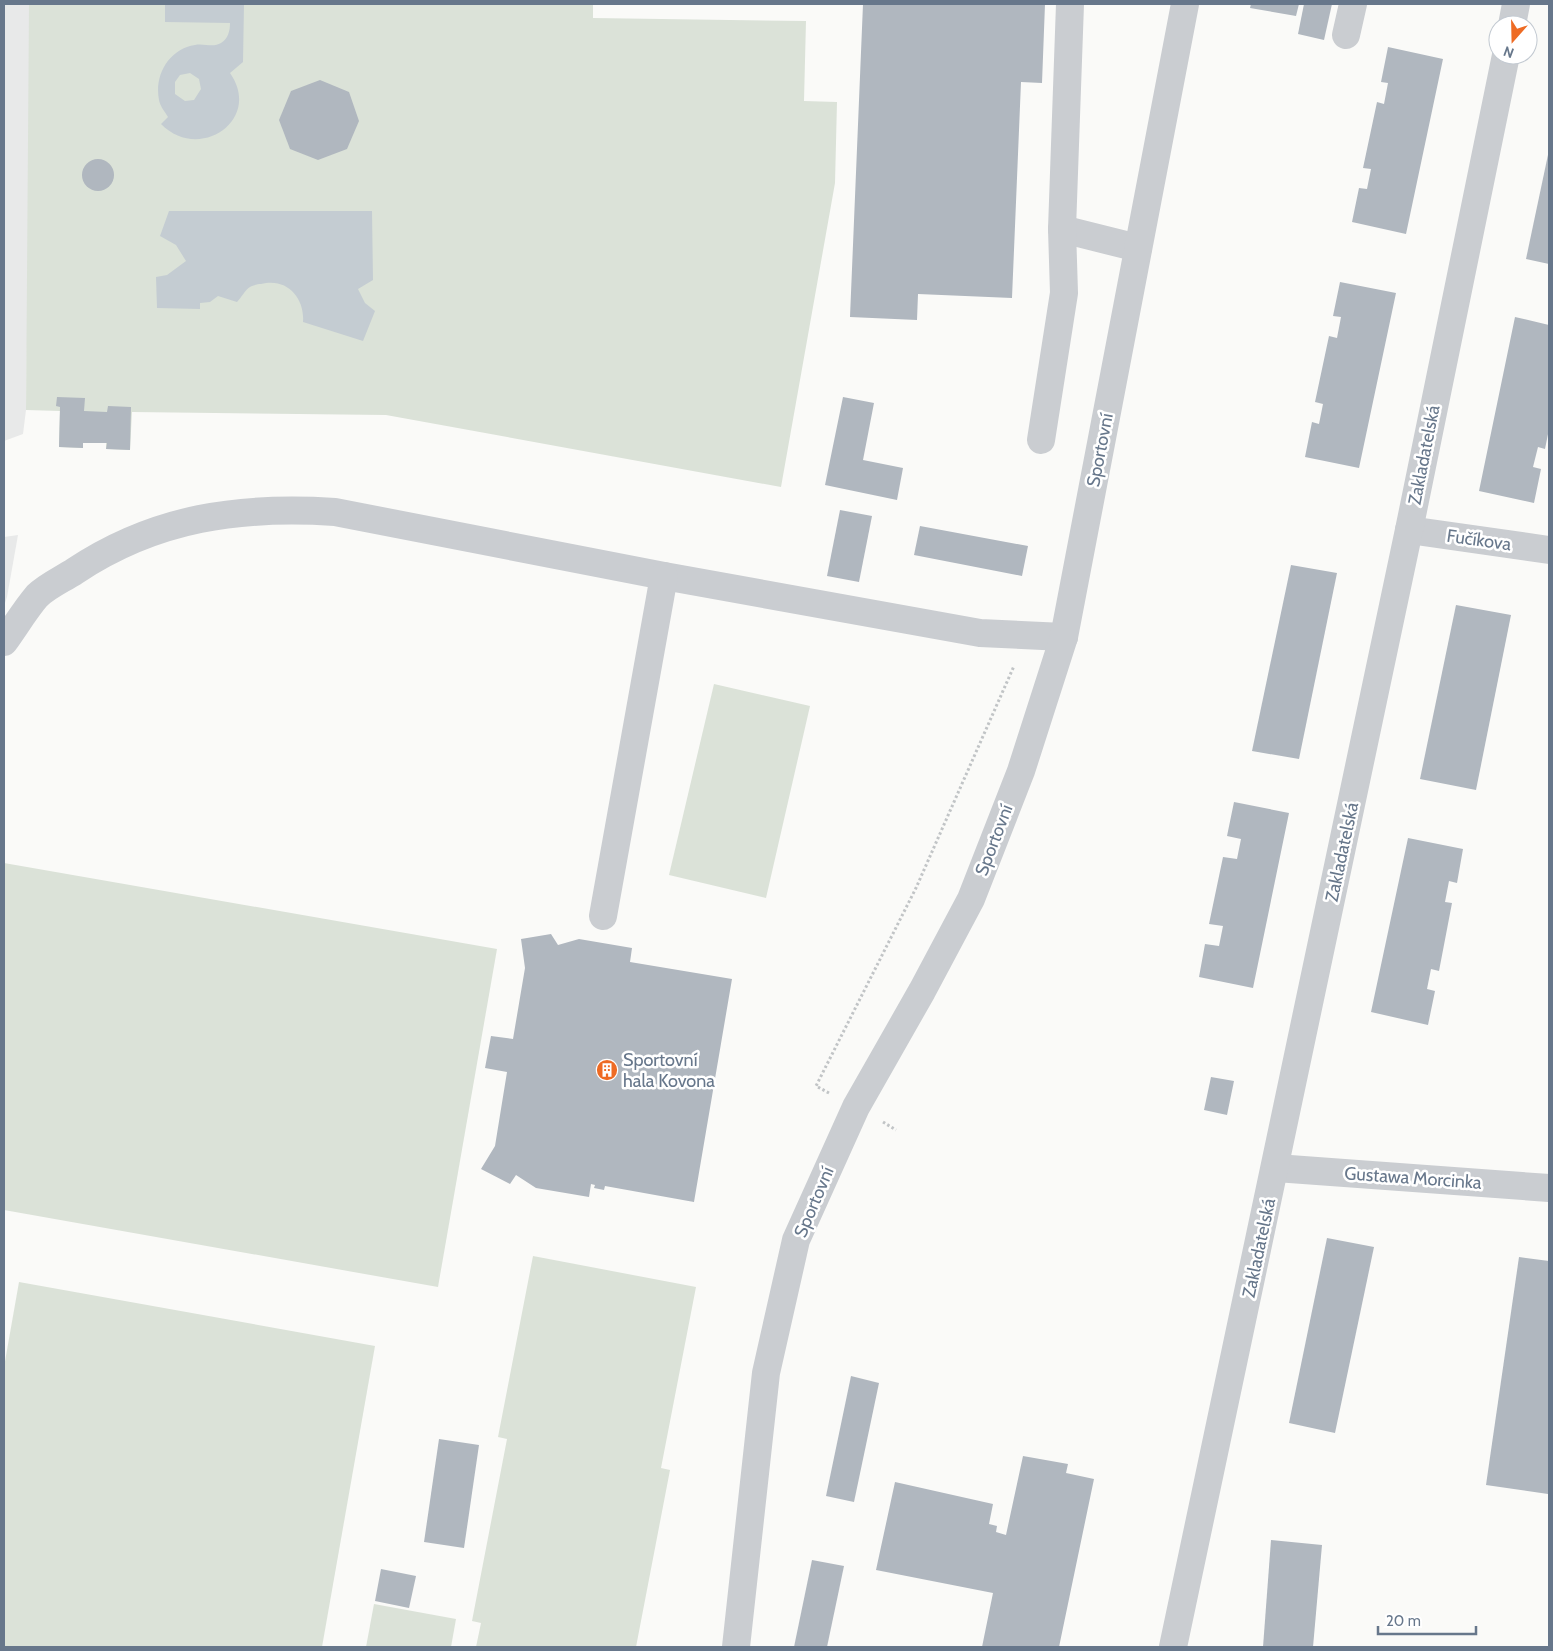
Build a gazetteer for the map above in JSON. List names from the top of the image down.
{
  "streets": {
    "street": [
      "Sportovní",
      "Zakladatelská",
      "Fučíkova",
      "Gustawa Morcinka"
    ]
  },
  "crossings": [
    ["Zakladatelská", "Fučíkova"],
    ["Zakladatelská", "Gustawa Morcinka"]
  ],
  "places": {
    "building": ["Sportovní hala Kovona"]
  },
  "scale_bar": "20 m",
  "north": "bottom"
}
